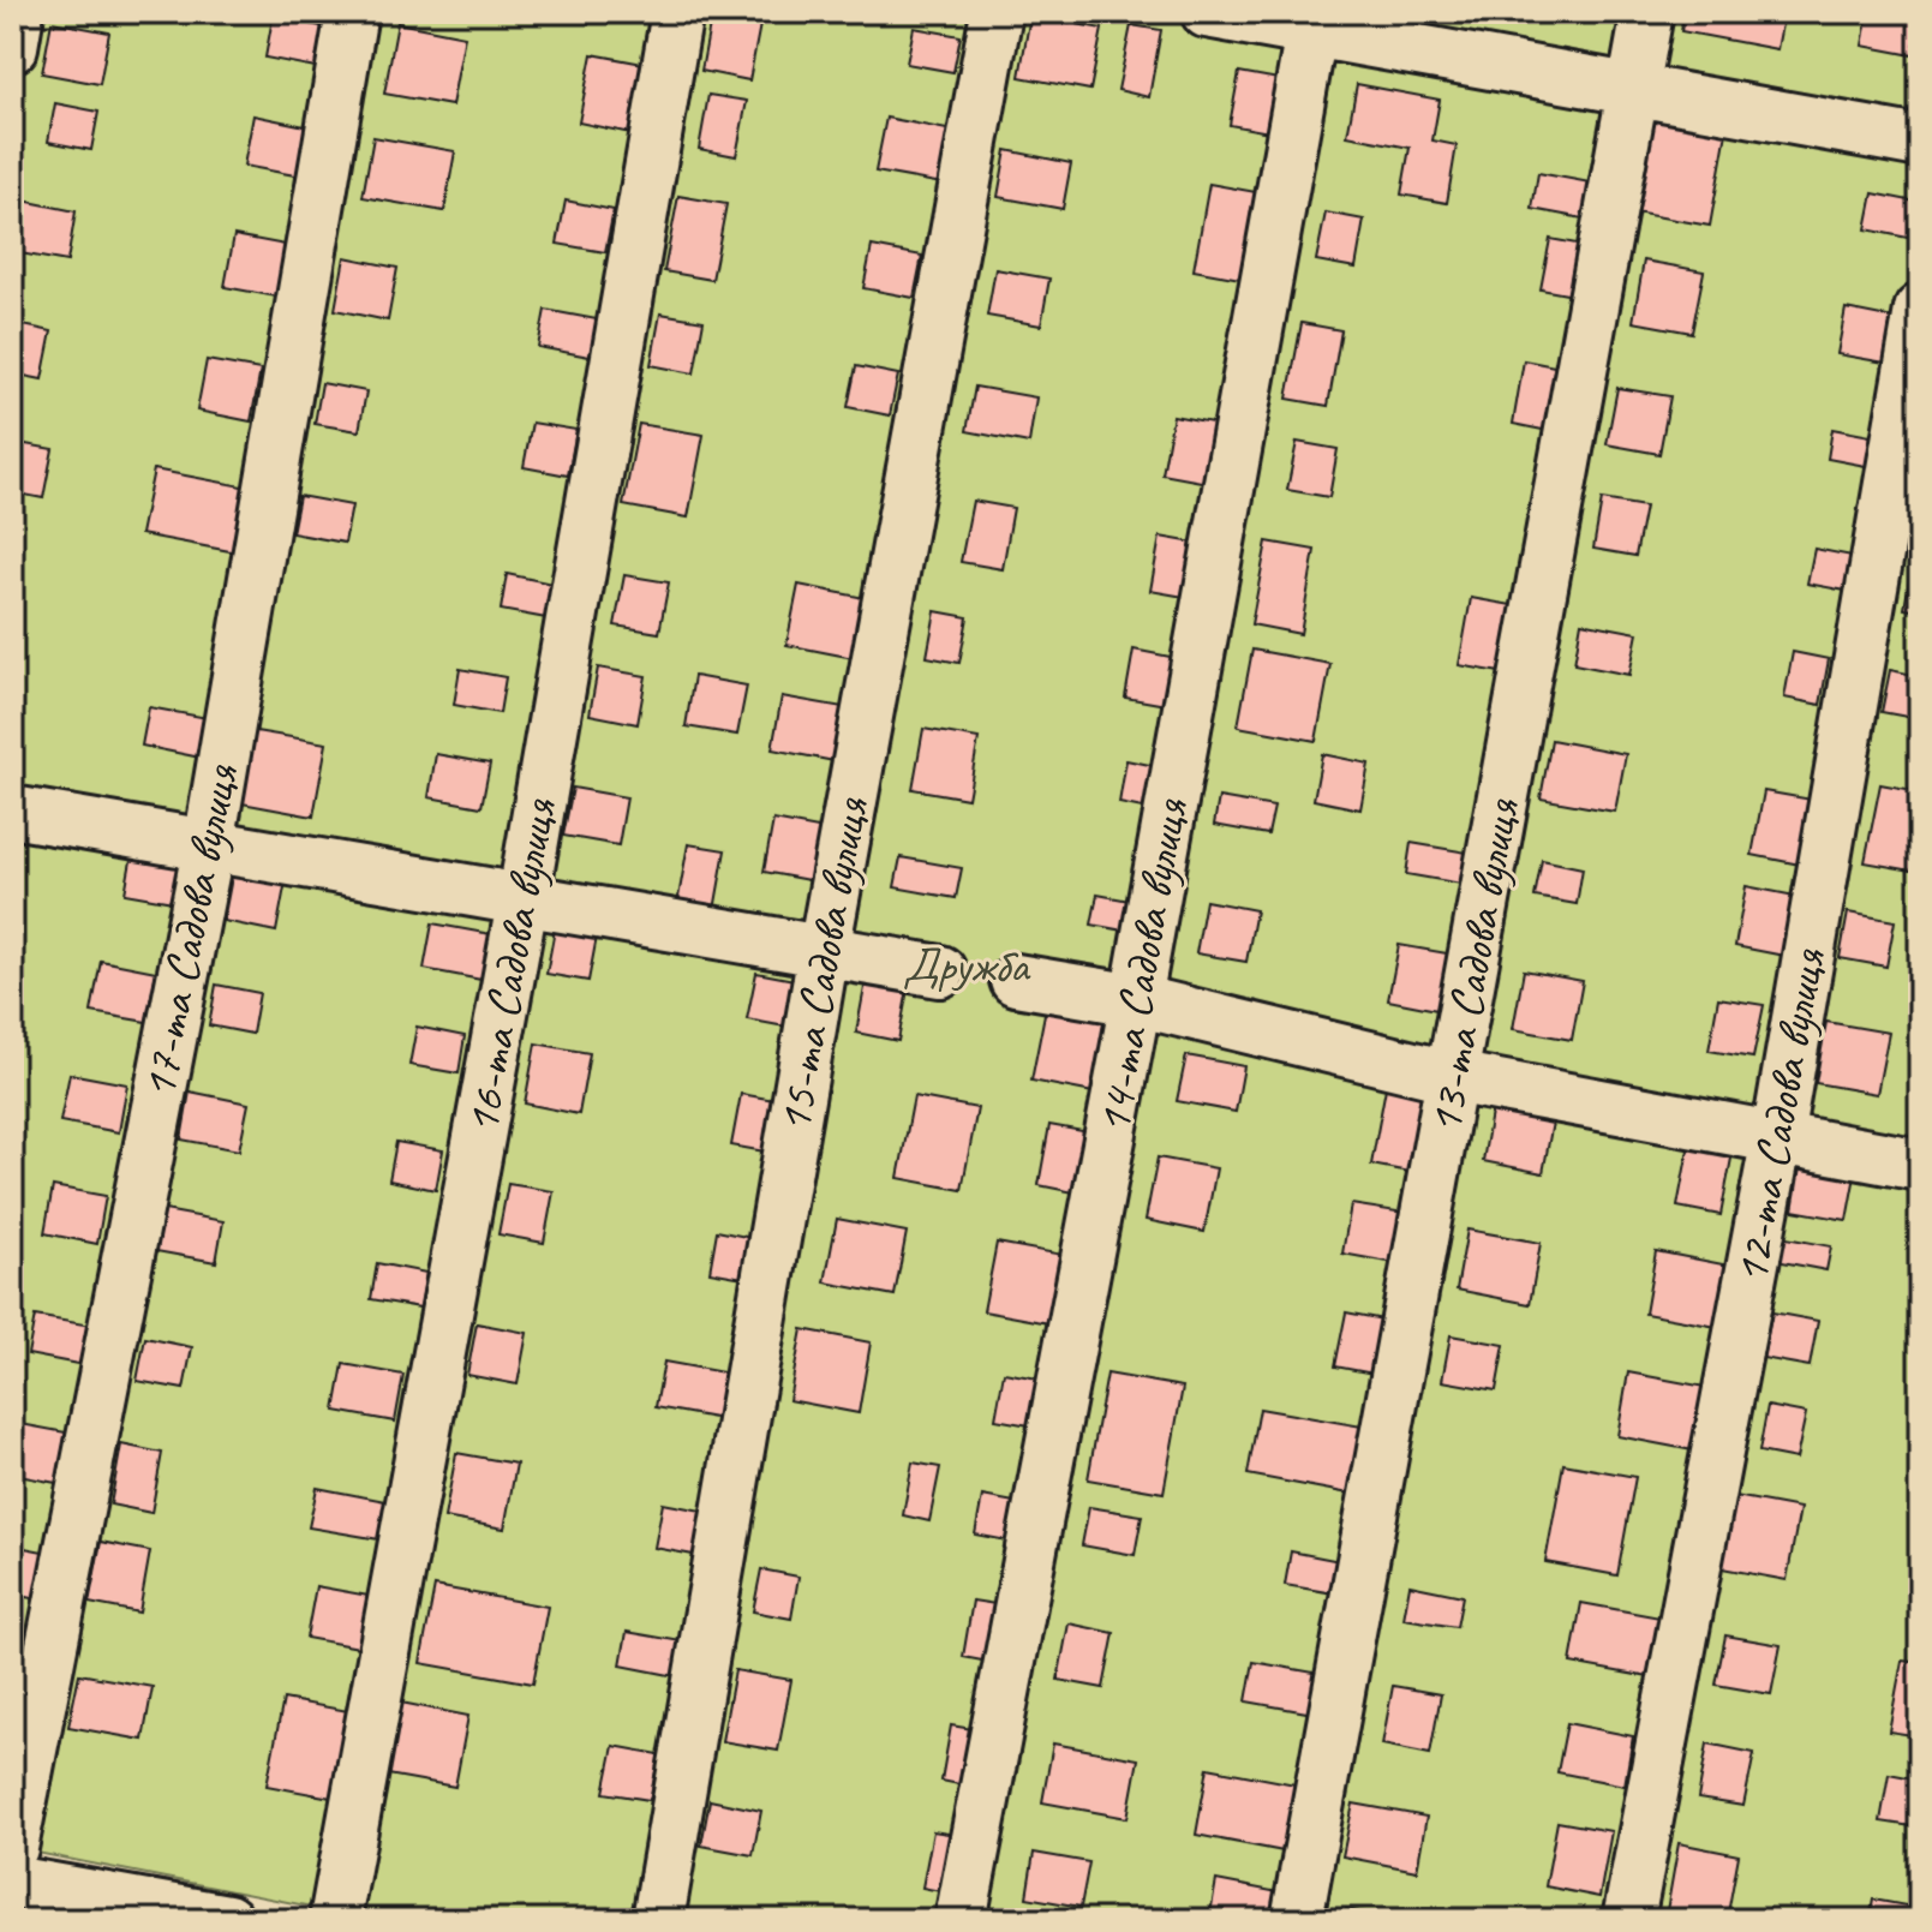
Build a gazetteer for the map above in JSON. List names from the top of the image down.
{
  "streets": {
    "street": [
      "17-та Садова вулиця",
      "15-та Садова вулиця",
      "16-та Садова вулиця",
      "14-та Садова вулиця",
      "13-та Садова вулиця",
      "12-та Садова вулиця"
    ]
  },
  "parks": ["Дружба"]
}
